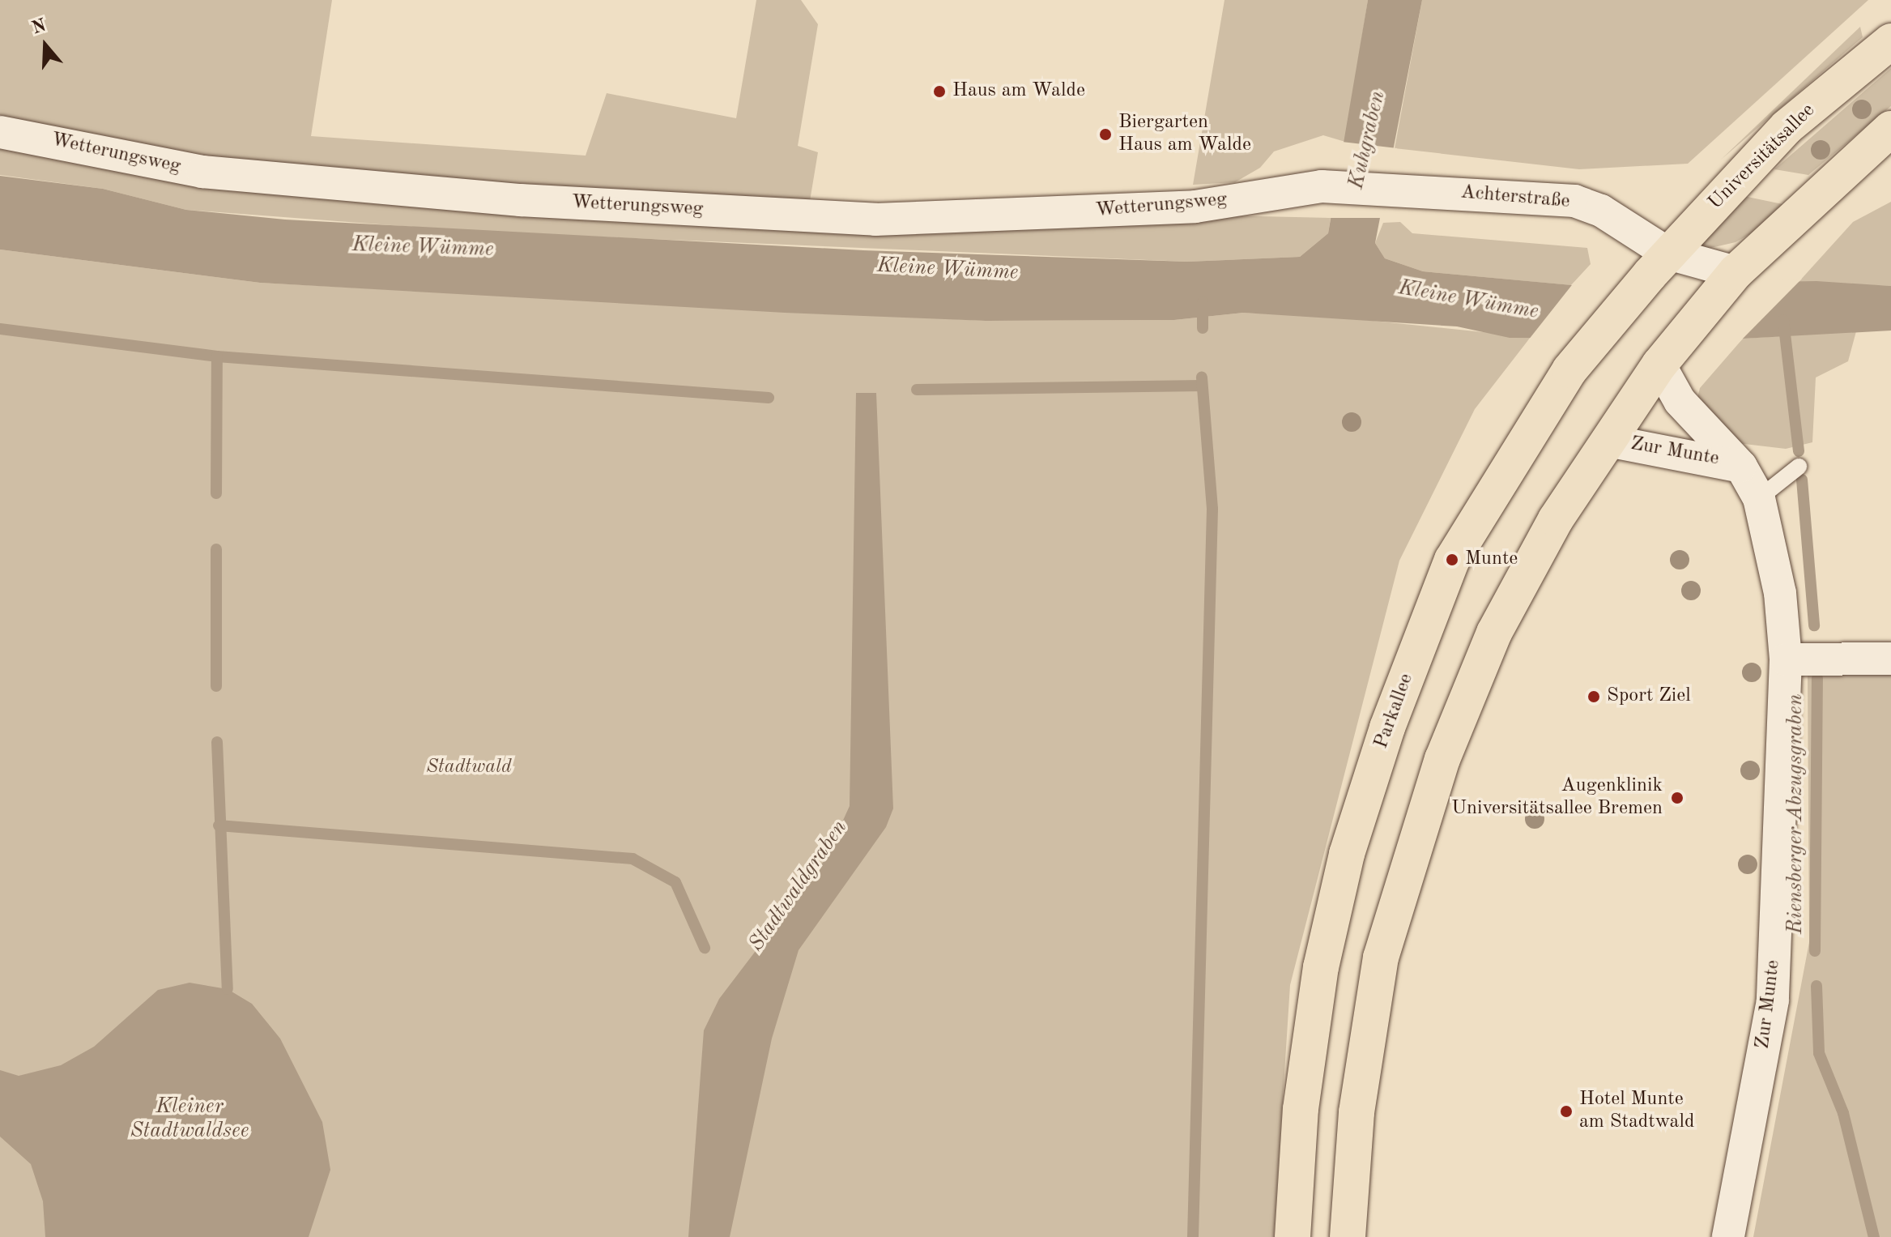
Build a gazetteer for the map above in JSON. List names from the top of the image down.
{
  "streets": {
    "main road": ["Universitätsallee", "Parkallee"],
    "street": ["Wetterungsweg", "Achterstraße", "Zur Munte"]
  },
  "crossings": [
    ["Wetterungsweg", "Achterstraße"],
    ["Universitätsallee", "Achterstraße"],
    ["Universitätsallee", "Parkallee"],
    ["Achterstraße", "Parkallee"]
  ],
  "water": [
    "Kuhgraben",
    "Kleine Wümme",
    "Riensberger Abzugsgraben",
    "Stadtwaldgraben",
    "Kleiner Stadtwaldsee"
  ],
  "parks": ["Stadtwald"],
  "places": [
    "Haus am Walde",
    "Biergarten Haus am Walde",
    "Munte",
    "Sport Ziel",
    "Augenklinik Universitätsallee Bremen",
    "Hotel Munte am Stadtwald"
  ],
  "north": "top"
}
